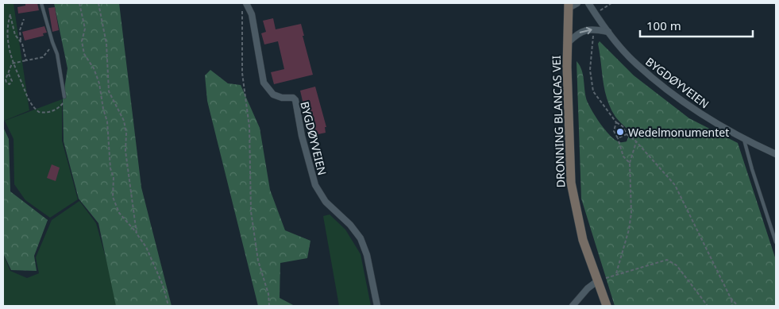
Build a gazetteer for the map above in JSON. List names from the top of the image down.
{
  "streets": {
    "street": ["BYGDØYVEIEN", "DRONNING BLANCAS VEI"]
  },
  "places": ["Wedelmonumentet"],
  "scale_bar": "100 m"
}
